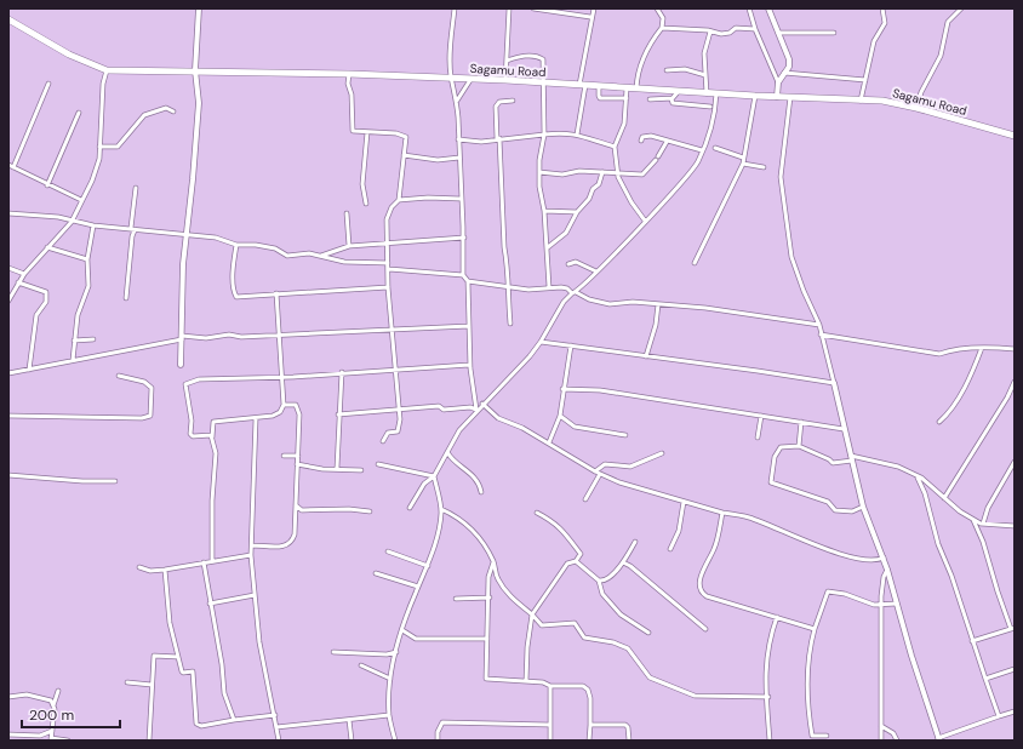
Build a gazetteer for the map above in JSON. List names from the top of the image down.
{
  "streets": {
    "highway": ["Sagamu Road"]
  },
  "scale_bar": "200 m"
}
